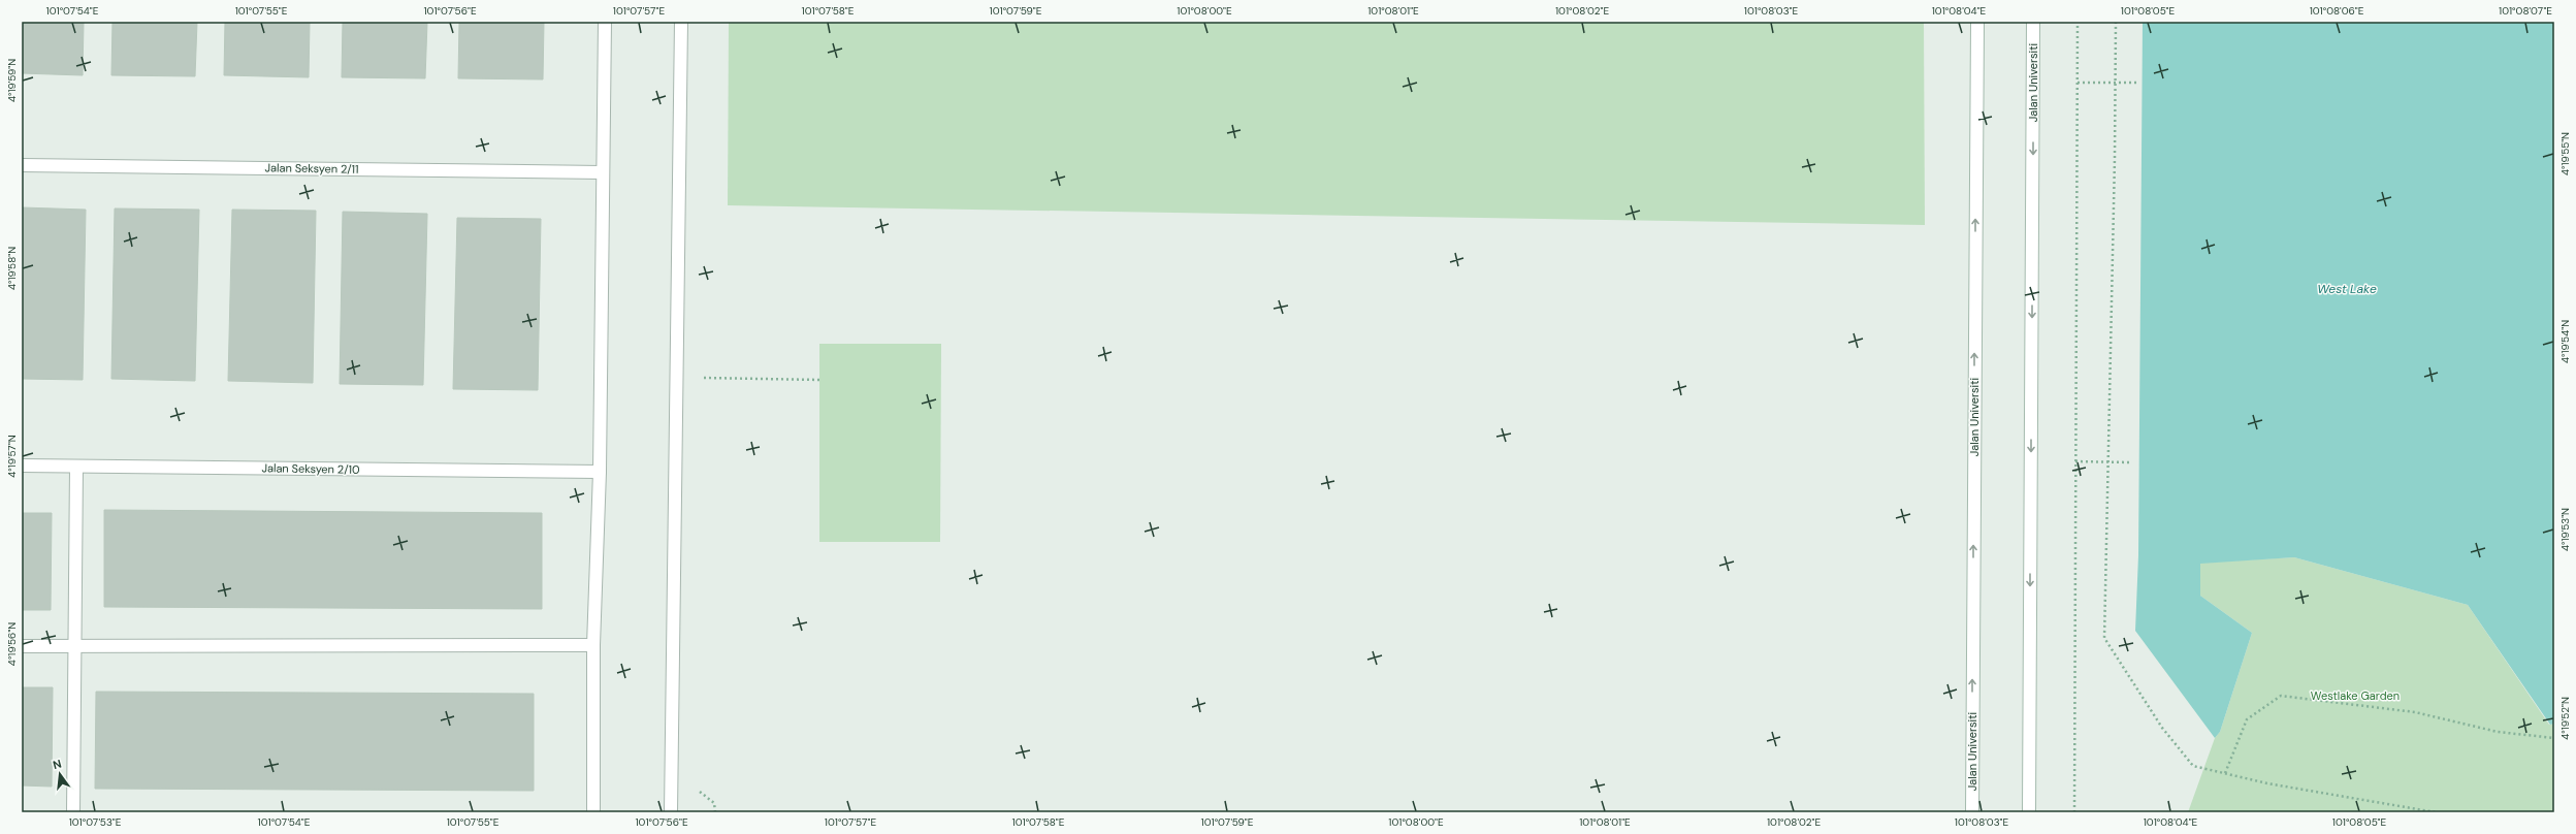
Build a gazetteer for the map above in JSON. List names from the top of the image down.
{
  "streets": {
    "street": ["Jalan Universiti", "Jalan Seksyen 2/11", "Jalan Seksyen 2/10"]
  },
  "water": ["West Lake"],
  "parks": ["Westlake Garden"],
  "north": "top",
  "coordinates": [
    "101°07'54\"E",
    "101°07'55\"E",
    "101°07'56\"E",
    "101°07'57\"E",
    "101°07'58\"E",
    "101°07'59\"E",
    "101°08'00\"E",
    "101°08'01\"E",
    "101°08'02\"E",
    "101°08'03\"E",
    "101°08'04\"E",
    "101°08'05\"E",
    "101°08'06\"E",
    "101°08'07\"E",
    "4°19'59\"N",
    "4°19'55\"N",
    "4°19'58\"N",
    "4°19'54\"N",
    "4°19'57\"N",
    "4°19'53\"N",
    "4°19'56\"N",
    "4°19'52\"N",
    "101°07'53\"E"
  ]
}
